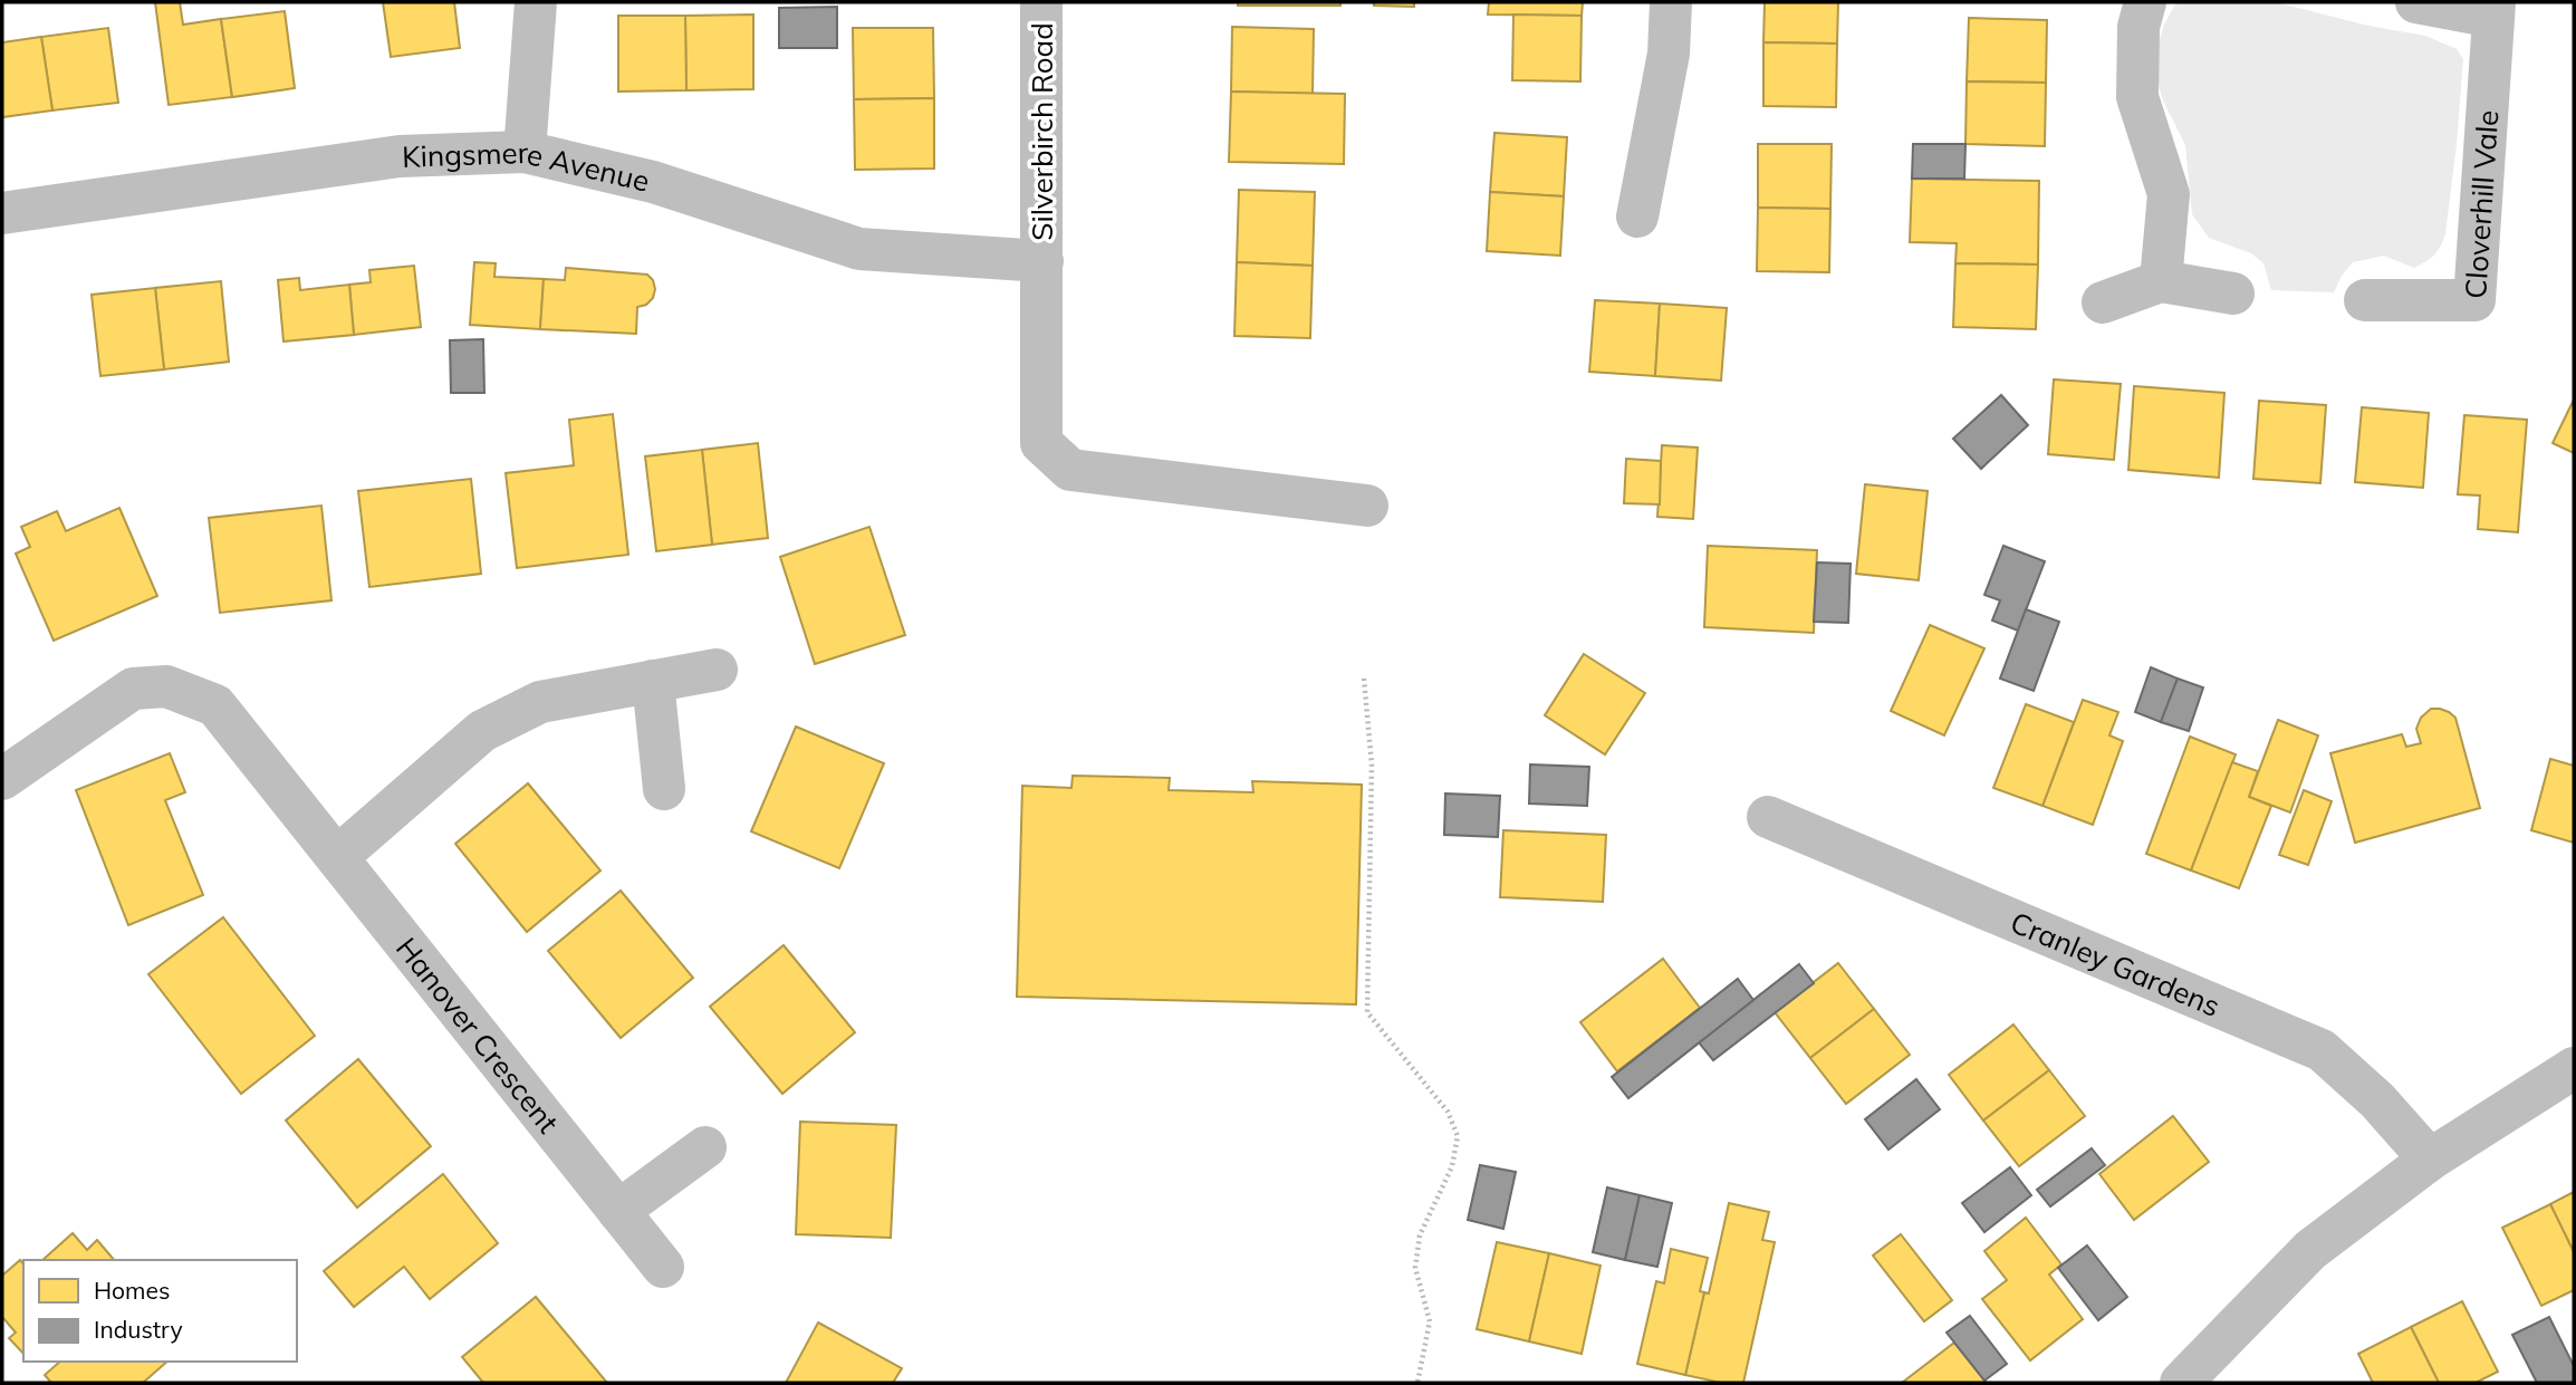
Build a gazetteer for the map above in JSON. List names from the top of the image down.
{
  "streets": {
    "street": [
      "Silverbirch Road",
      "Kingsmere Avenue",
      "Cloverhill Vale",
      "Cranley Gardens",
      "Hanover Crescent"
    ]
  },
  "crossings": [
    ["Silverbirch Road", "Kingsmere Avenue"]
  ],
  "legend": ["Homes", "Industry"]
}
